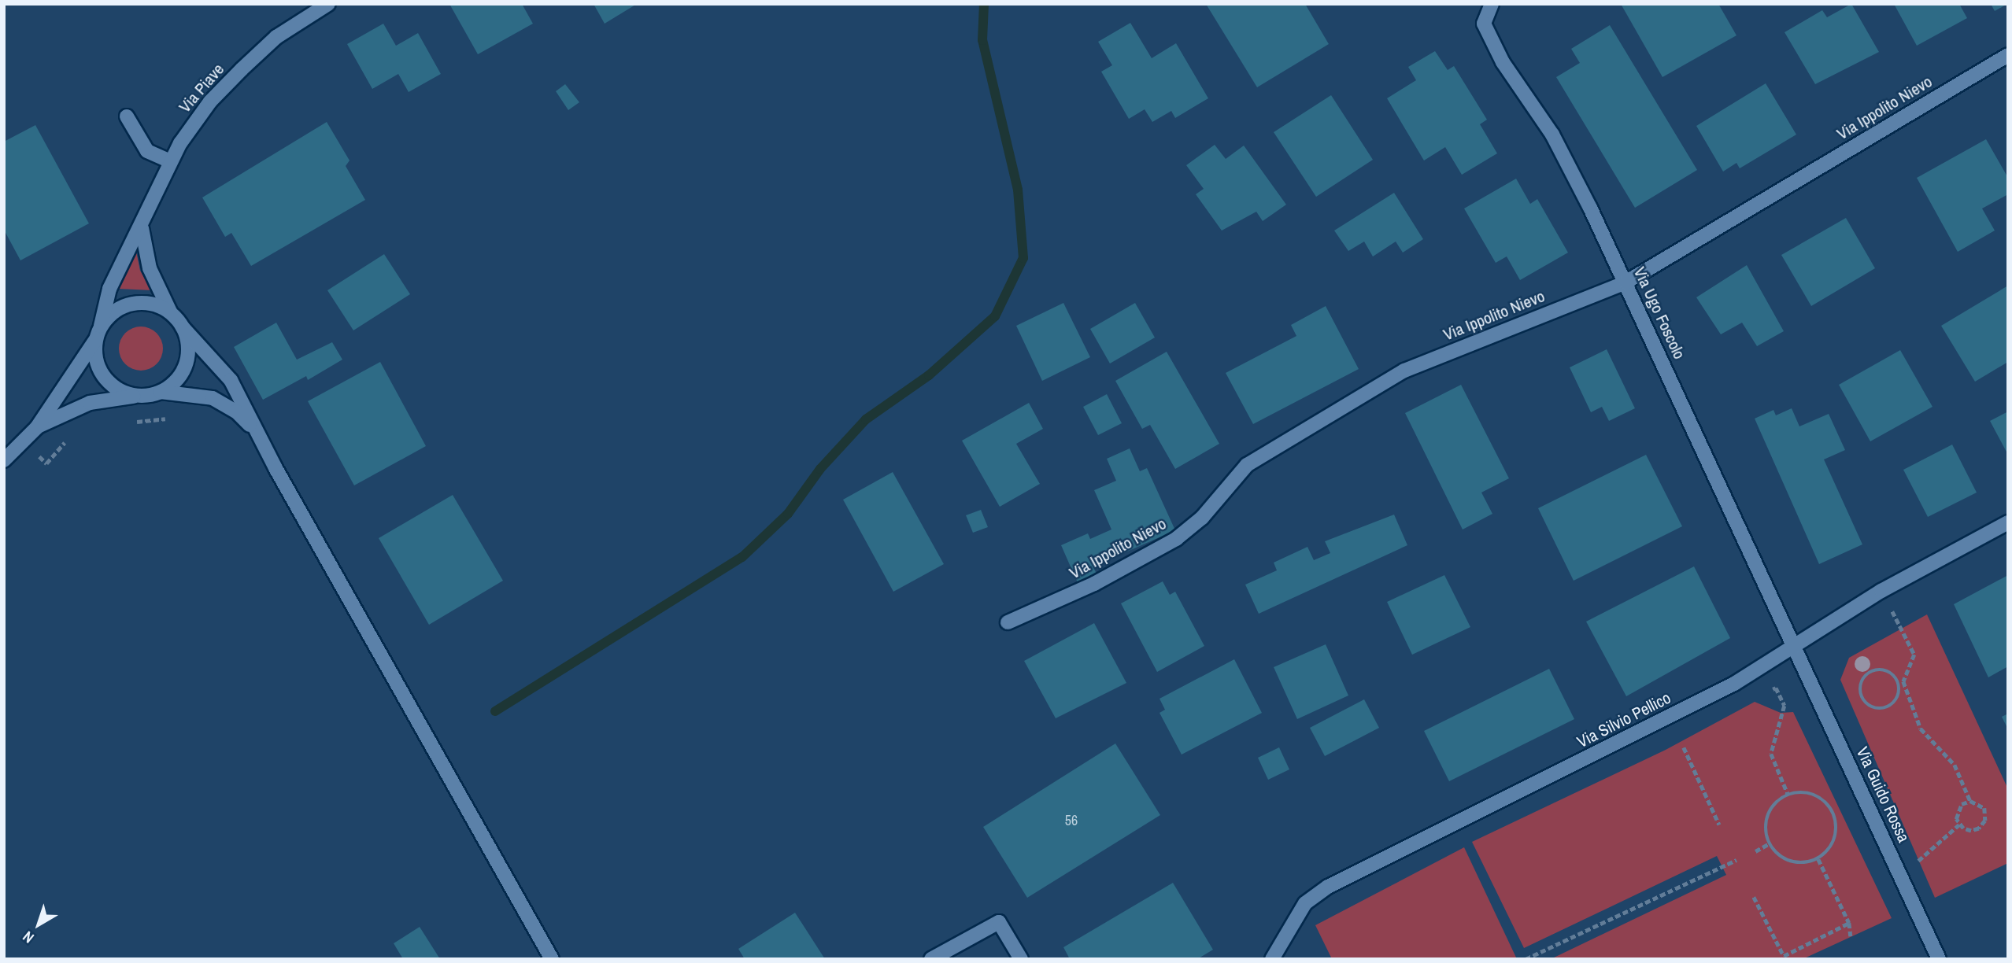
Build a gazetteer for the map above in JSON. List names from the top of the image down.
{
  "streets": {
    "street": [
      "Via Piave",
      "Via Ippolito Nievo",
      "Via Ugo Foscolo",
      "Via Silvio Pellico",
      "Via Guido Rossa"
    ]
  },
  "crossings": [
    ["Via Ippolito Nievo", "Via Ugo Foscolo"],
    ["Via Ugo Foscolo", "Via Silvio Pellico"],
    ["Via Ugo Foscolo", "Via Guido Rossa"],
    ["Via Silvio Pellico", "Via Guido Rossa"]
  ],
  "house_numbers": ["56"],
  "north": "bottom left"
}
